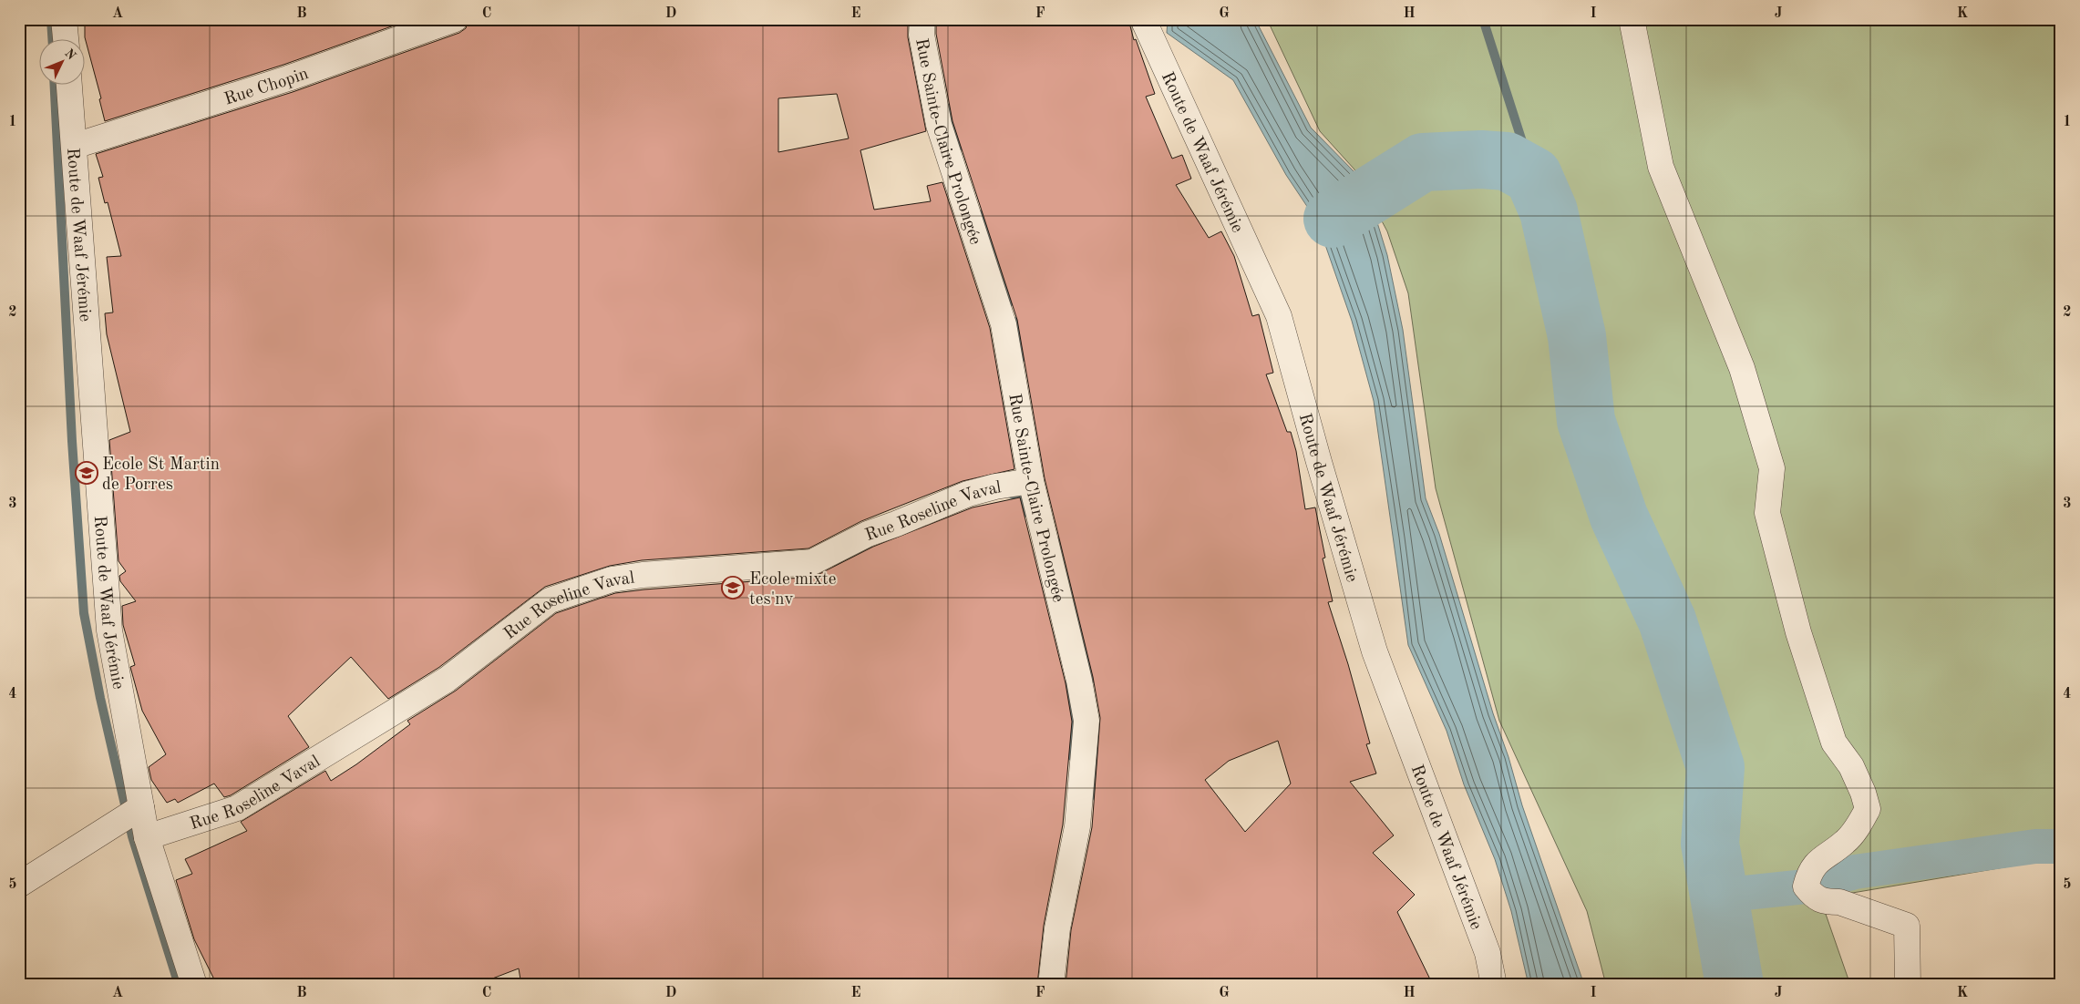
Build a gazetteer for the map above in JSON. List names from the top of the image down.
{
  "streets": {
    "street": [
      "Rue Chopin",
      "Rue Sainte-Claire Prolongée",
      "Route de Waaf Jérémie",
      "Rue Roseline Vaval"
    ]
  },
  "crossings": [
    ["Rue Chopin", "Route de Waaf Jérémie"],
    ["Rue Sainte-Claire Prolongée", "Rue Roseline Vaval"],
    ["Route de Waaf Jérémie", "Rue Roseline Vaval"]
  ],
  "places": {
    "school or university": ["Ecole St Martin de Porres", "Ecole mixte tes'nv"]
  },
  "north": "top right",
  "grid": {
    "columns": [
      "A",
      "B",
      "C",
      "D",
      "E",
      "F",
      "G",
      "H",
      "I",
      "J",
      "K"
    ],
    "rows": [
      "1",
      "2",
      "3",
      "4",
      "5"
    ]
  }
}
